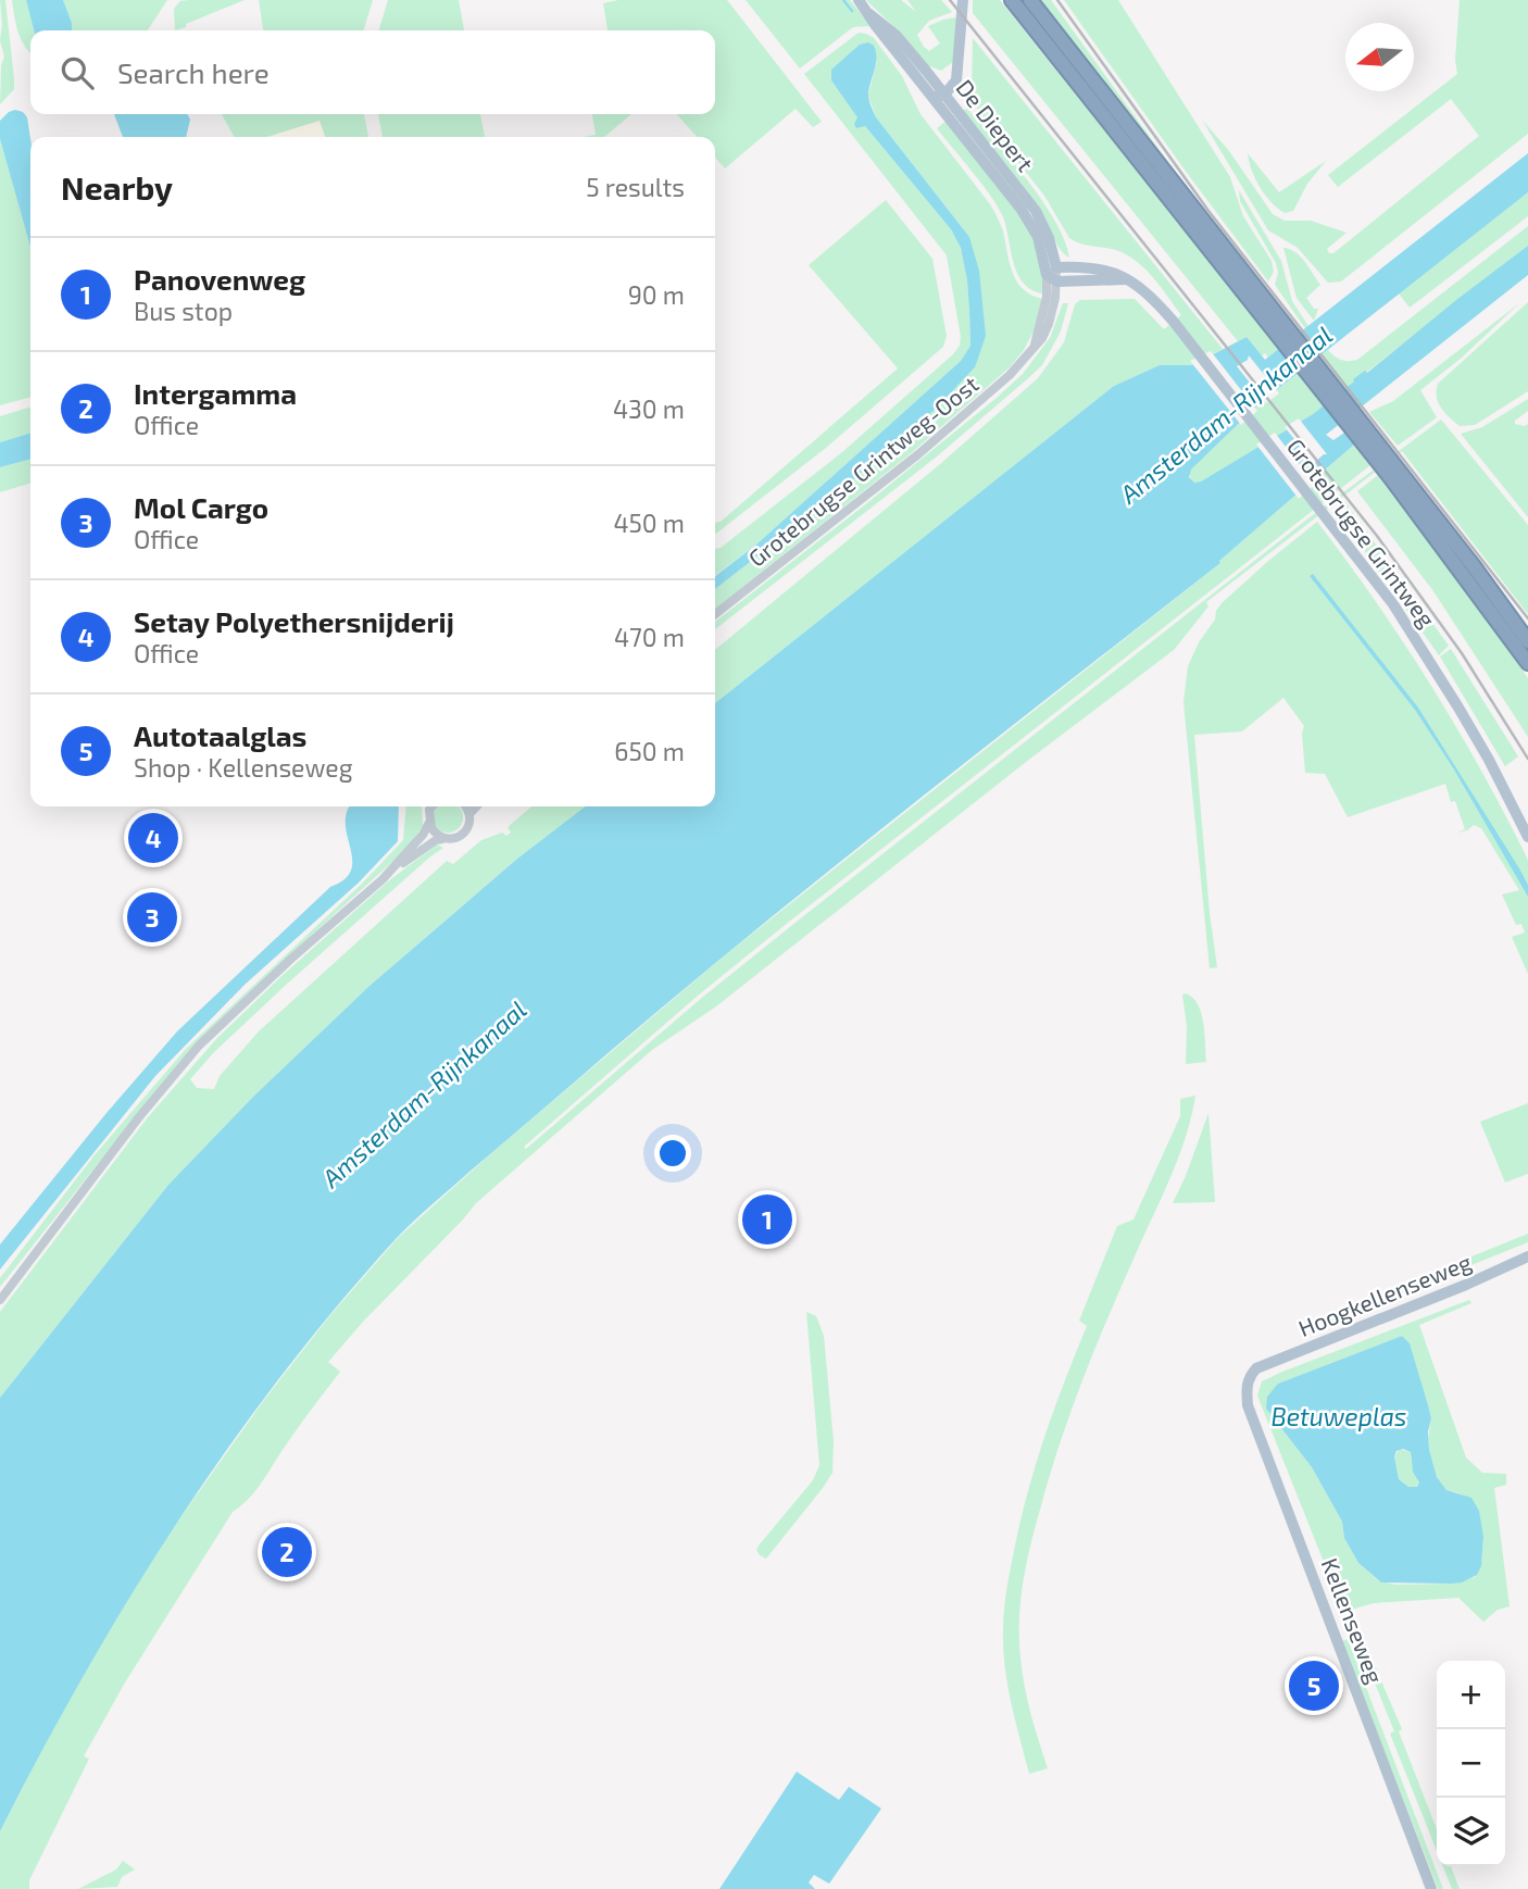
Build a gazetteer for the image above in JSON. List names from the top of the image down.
{
  "streets": {
    "main road": [
      "De Diepert",
      "Grotebrugse Grintweg",
      "Hoogkellenseweg",
      "Kellenseweg"
    ],
    "street": ["Grotebrugse Grintweg-Oost"]
  },
  "crossings": [
    ["De Diepert", "Grotebrugse Grintweg-Oost"],
    ["De Diepert", "Grotebrugse Grintweg"],
    ["Hoogkellenseweg", "Kellenseweg"]
  ],
  "water": ["Amsterdam-Rijnkanaal", "Betuweplas"],
  "north": "left",
  "page": {
    "search": "Search here",
    "heading": ["Nearby", "5 results"],
    "list": [
      {
        "mark": "1",
        "name": "Panovenweg",
        "note": "Bus stop",
        "value": "90 m"
      },
      {
        "mark": "2",
        "name": "Intergamma",
        "note": "Office",
        "value": "430 m"
      },
      {
        "mark": "3",
        "name": "Mol Cargo",
        "note": "Office",
        "value": "450 m"
      },
      {
        "mark": "4",
        "name": "Setay Polyethersnijderij",
        "note": "Office",
        "value": "470 m"
      },
      {
        "mark": "5",
        "name": "Autotaalglas",
        "note": "Shop · Kellenseweg",
        "value": "650 m"
      }
    ],
    "pins": [
      "4",
      "3",
      "1",
      "2",
      "5"
    ],
    "map_buttons": ["+", "−"]
  }
}
